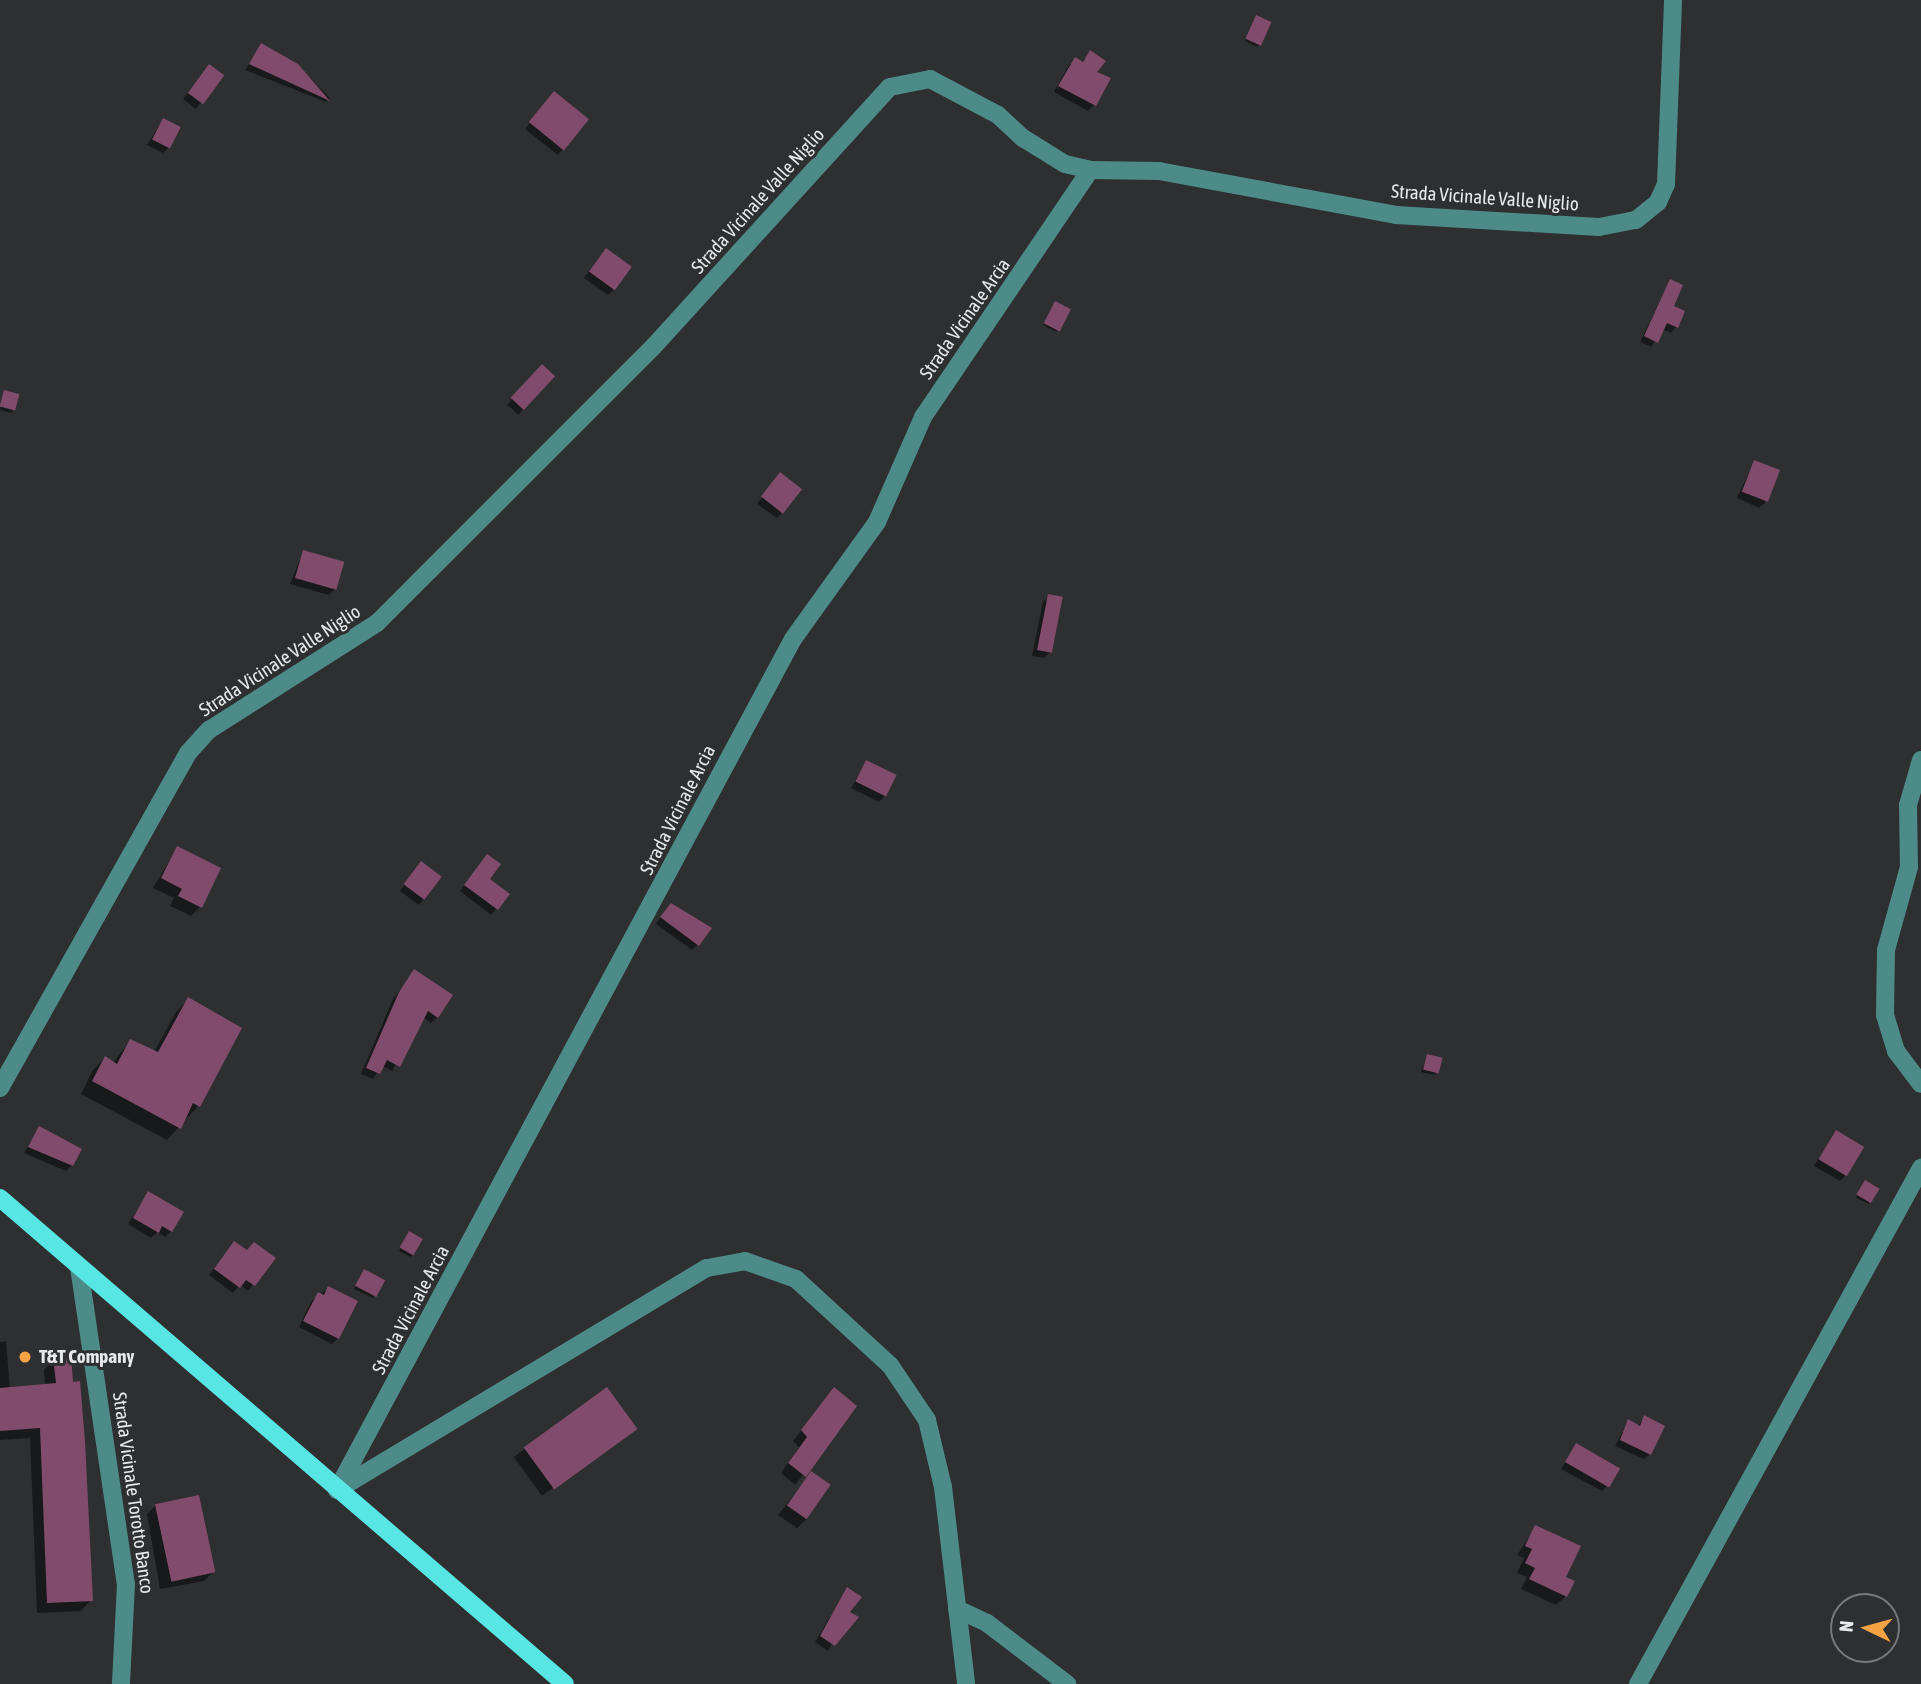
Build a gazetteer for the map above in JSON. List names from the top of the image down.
{
  "streets": {
    "street": ["Strada Vicinale Valle Niglio", "Strada Vicinale Arcia", "Strada Vicinale Torotto Banco"]
  },
  "crossings": [
    ["Strada Vicinale Valle Niglio", "Strada Vicinale Arcia"]
  ],
  "places": ["T&T Company"],
  "north": "left"
}
